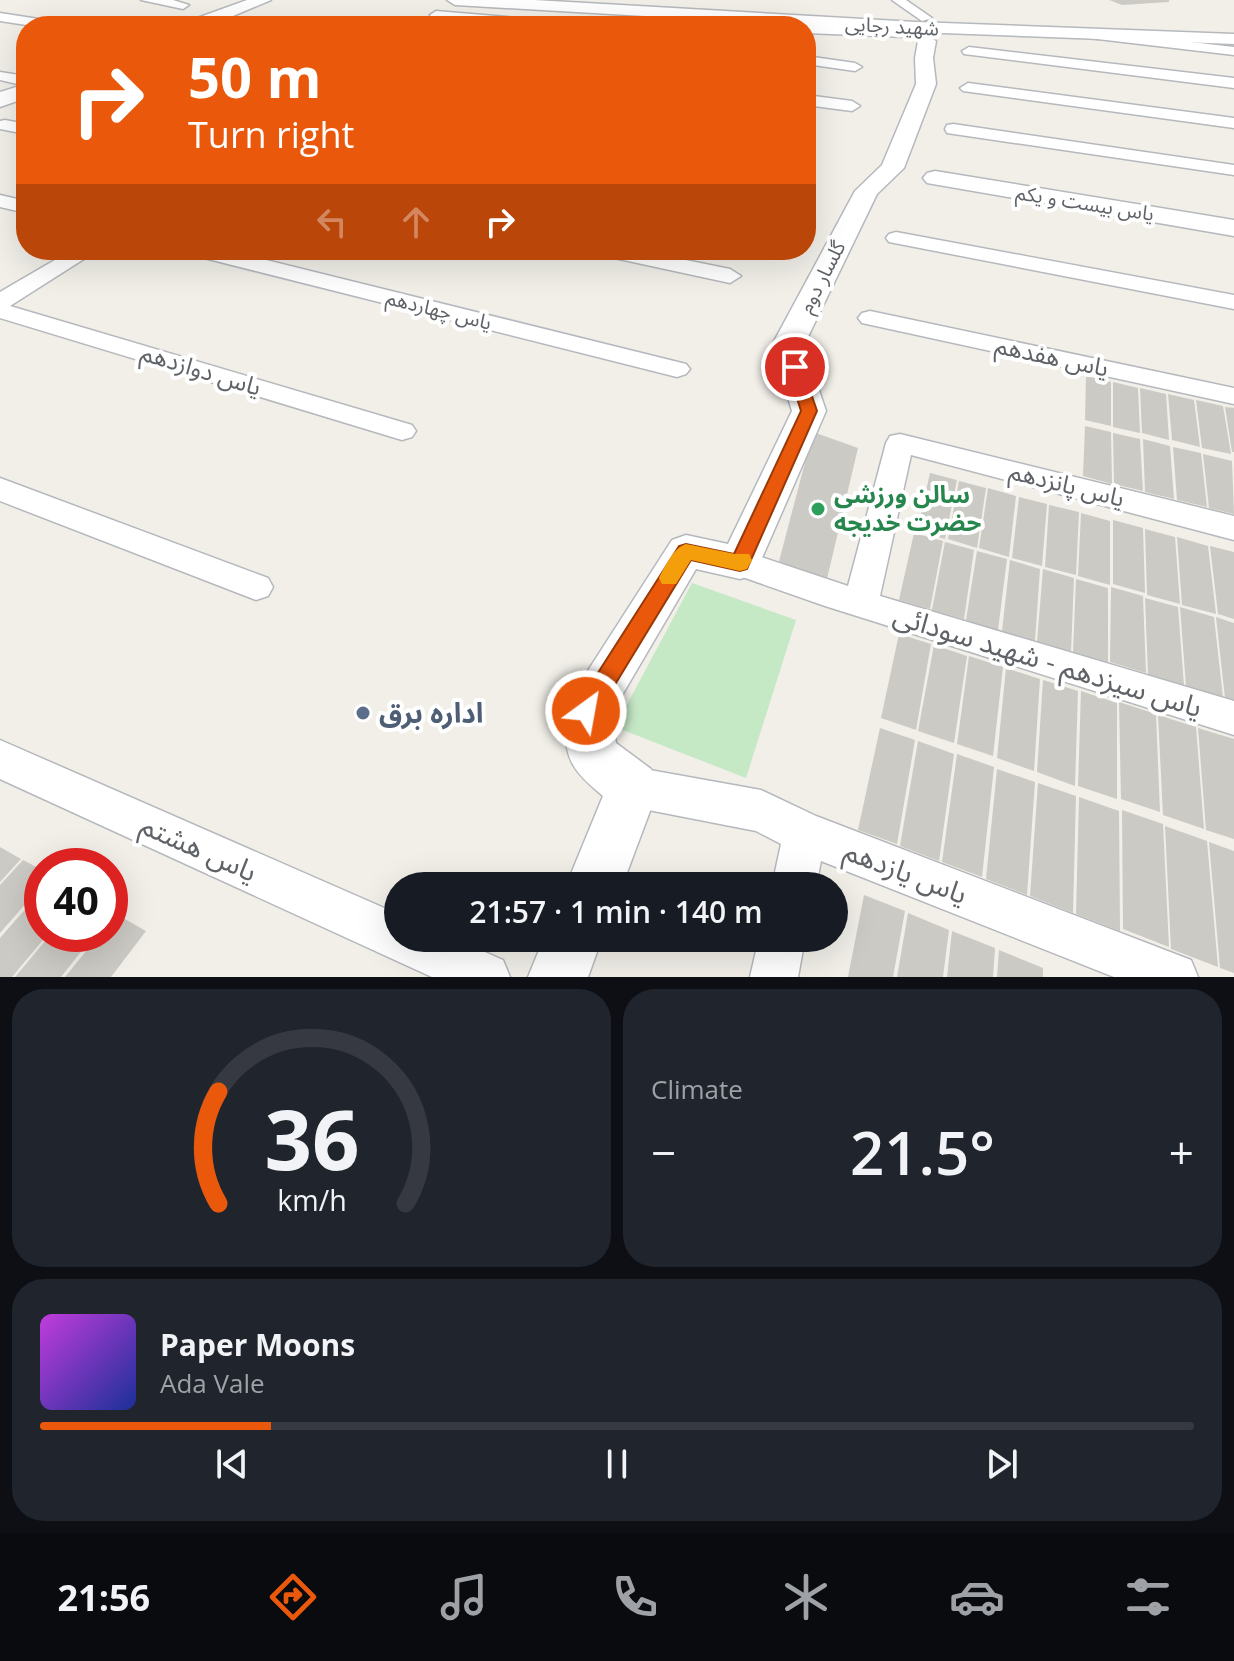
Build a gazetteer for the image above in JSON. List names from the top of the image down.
{
  "streets": {
    "street": [
      "شهید رجایی",
      "یاس بیست و یکم",
      "گلسار دوم",
      "یاس چهاردهم",
      "یاس هفدهم",
      "یاس دوازدهم",
      "یاس پانزدهم",
      "یاس سیزدهم - شهید سودائی",
      "یاس هشتم",
      "یاس یازدهم"
    ]
  },
  "crossings": [
    ["شهید رجایی", "گلسار دوم"],
    ["گلسار دوم", "یاس سیزدهم - شهید سودائی"],
    ["یاس پانزدهم", "یاس سیزدهم - شهید سودائی"]
  ],
  "places": ["سالن ورزشی حضرت خدیجه", "اداره برق"],
  "page": {
    "turn": ["50 m", "Turn right"],
    "limit": "40",
    "trip": "21:57 · 1 min · 140 m",
    "tile": "Climate",
    "heat": ["−", "21.5°", "+"],
    "song": ["Paper Moons", "Ada Vale"],
    "tabs": "21:56",
    "gauge": ["36", "km/h"]
  }
}
